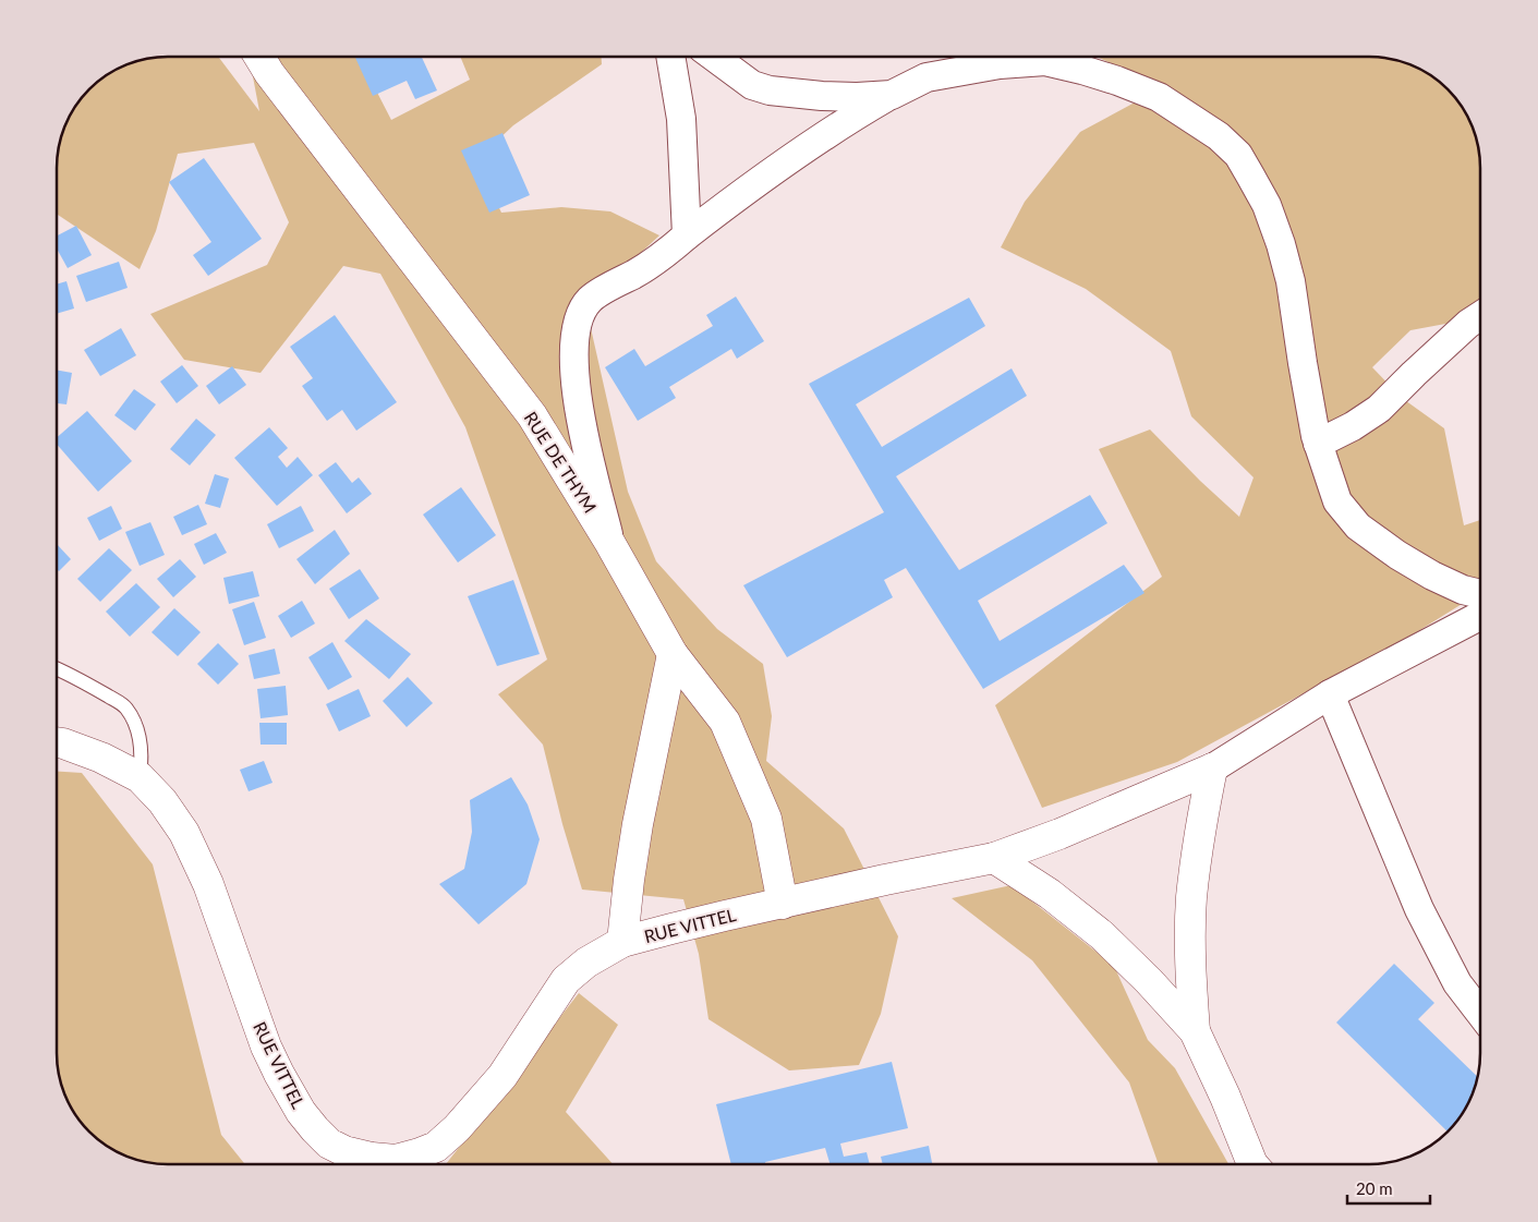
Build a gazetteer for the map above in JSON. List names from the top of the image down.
{
  "streets": {
    "street": ["RUE DE THYM", "RUE VITTEL"]
  },
  "crossings": [
    ["RUE DE THYM", "RUE VITTEL"]
  ],
  "scale_bar": "20 m"
}
